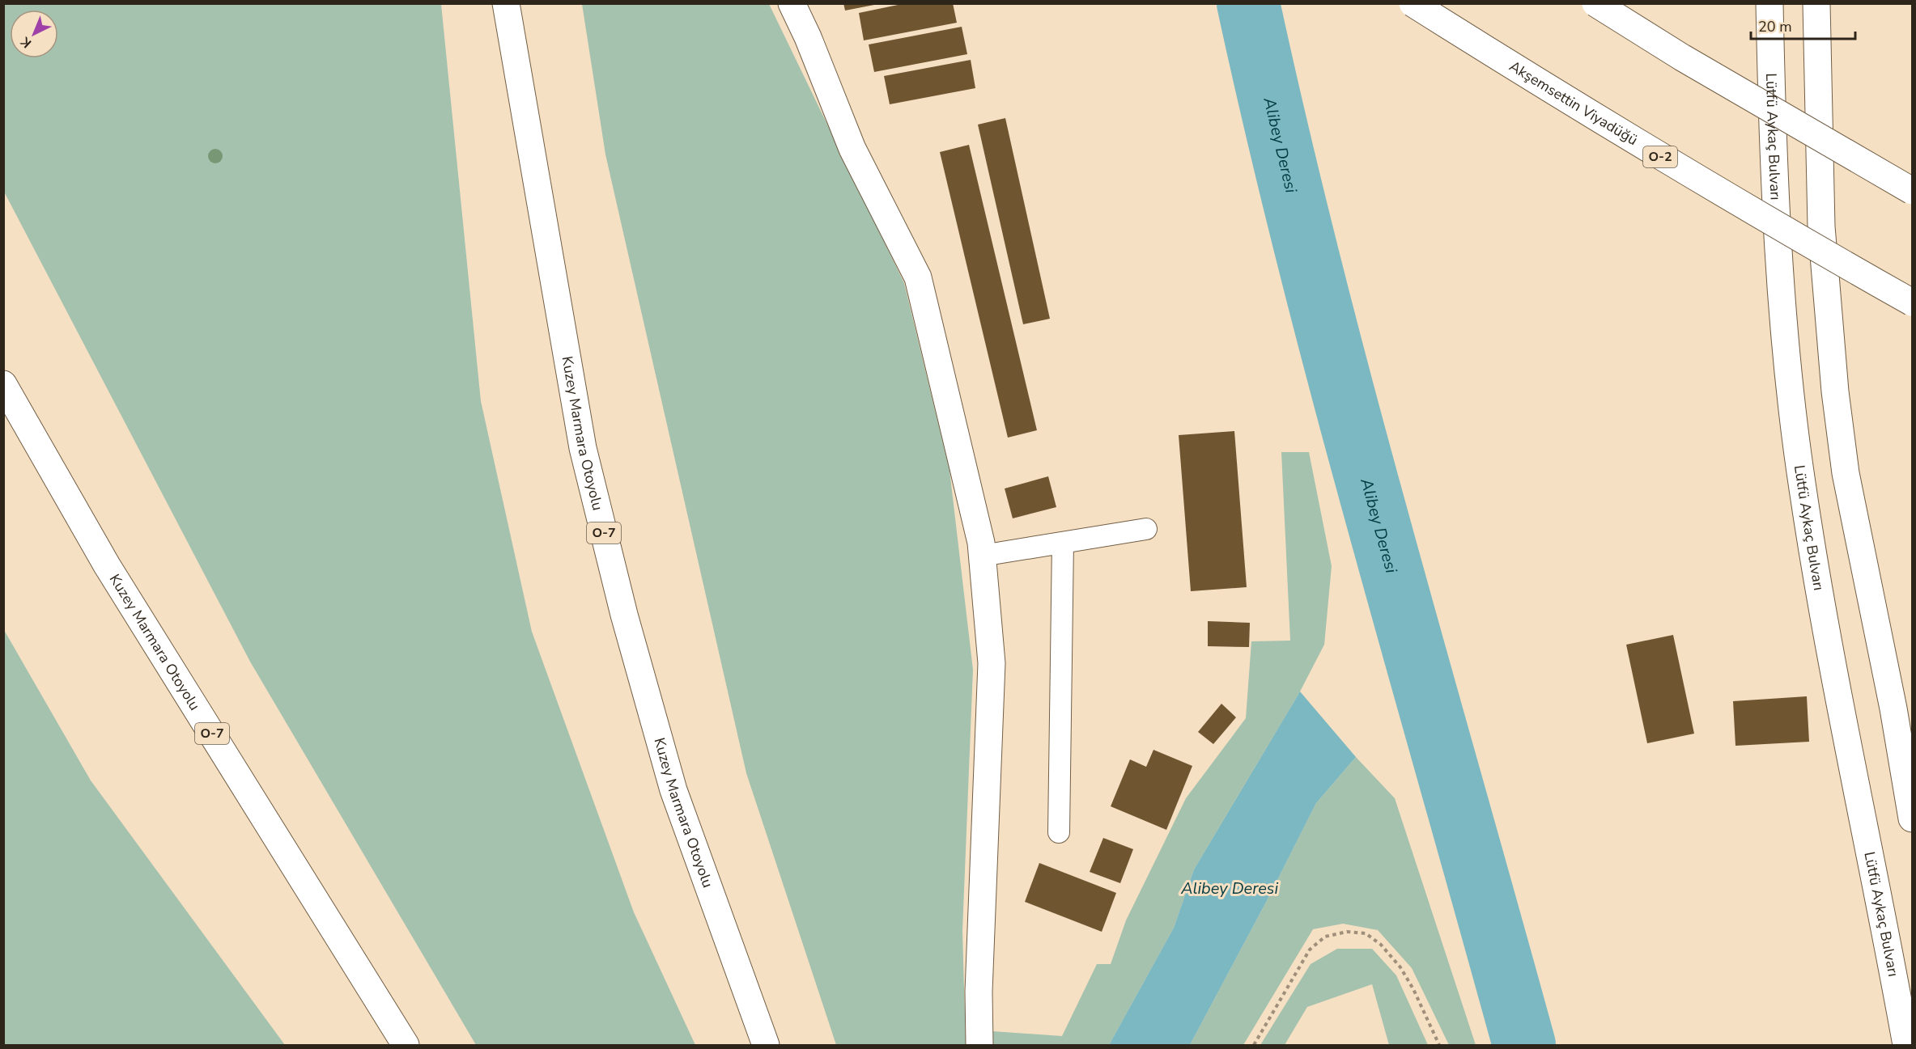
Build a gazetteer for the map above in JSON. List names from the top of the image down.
{
  "streets": {
    "main road": [
      "Akşemsettin Viyadüğü",
      "Lütfü Aykaç Bulvarı",
      "O-2",
      "Kuzey Marmara Otoyolu",
      "O-7"
    ]
  },
  "water": ["Alibey Deresi"],
  "scale_bar": "20 m",
  "north": "bottom left"
}
